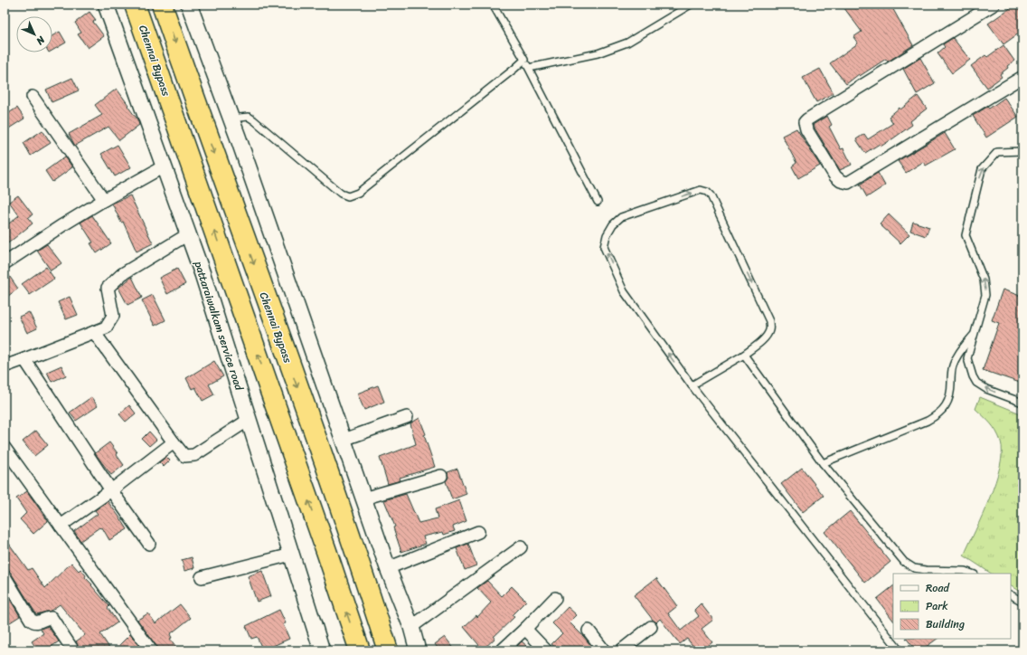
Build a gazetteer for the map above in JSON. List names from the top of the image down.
{
  "streets": {
    "highway": ["Chennai Bypass"],
    "street": ["pattaraiwalkam service road"]
  },
  "legend": ["Road", "Park", "Building"],
  "north": "bottom right"
}
